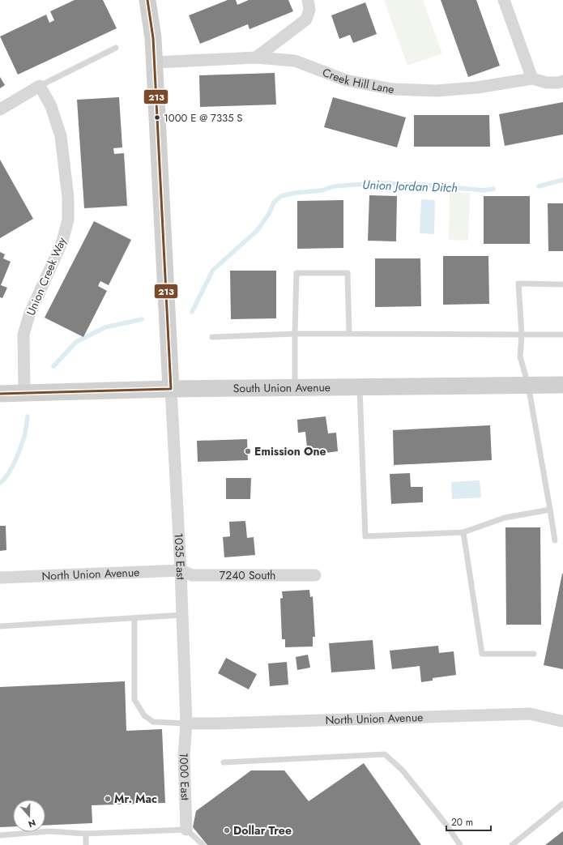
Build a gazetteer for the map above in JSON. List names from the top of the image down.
{
  "streets": {
    "street": [
      "Creek Hill Lane",
      "Union Creek Way",
      "South Union Avenue",
      "1035 East",
      "North Union Avenue",
      "7240 South",
      "1000 East"
    ]
  },
  "crossings": [
    ["Union Creek Way", "South Union Avenue"],
    ["South Union Avenue", "1035 East"],
    ["1035 East", "North Union Avenue"],
    ["1035 East", "7240 South"],
    ["1035 East", "1000 East"],
    ["North Union Avenue", "7240 South"],
    ["North Union Avenue", "1000 East"]
  ],
  "water": ["Union Jordan Ditch"],
  "places": [
    "1000 E @ 7335 S",
    "Emission One",
    "Mr. Mac",
    "Dollar Tree"
  ],
  "lines": ["transit line 213"],
  "scale_bar": "20 m",
  "north": "bottom"
}
